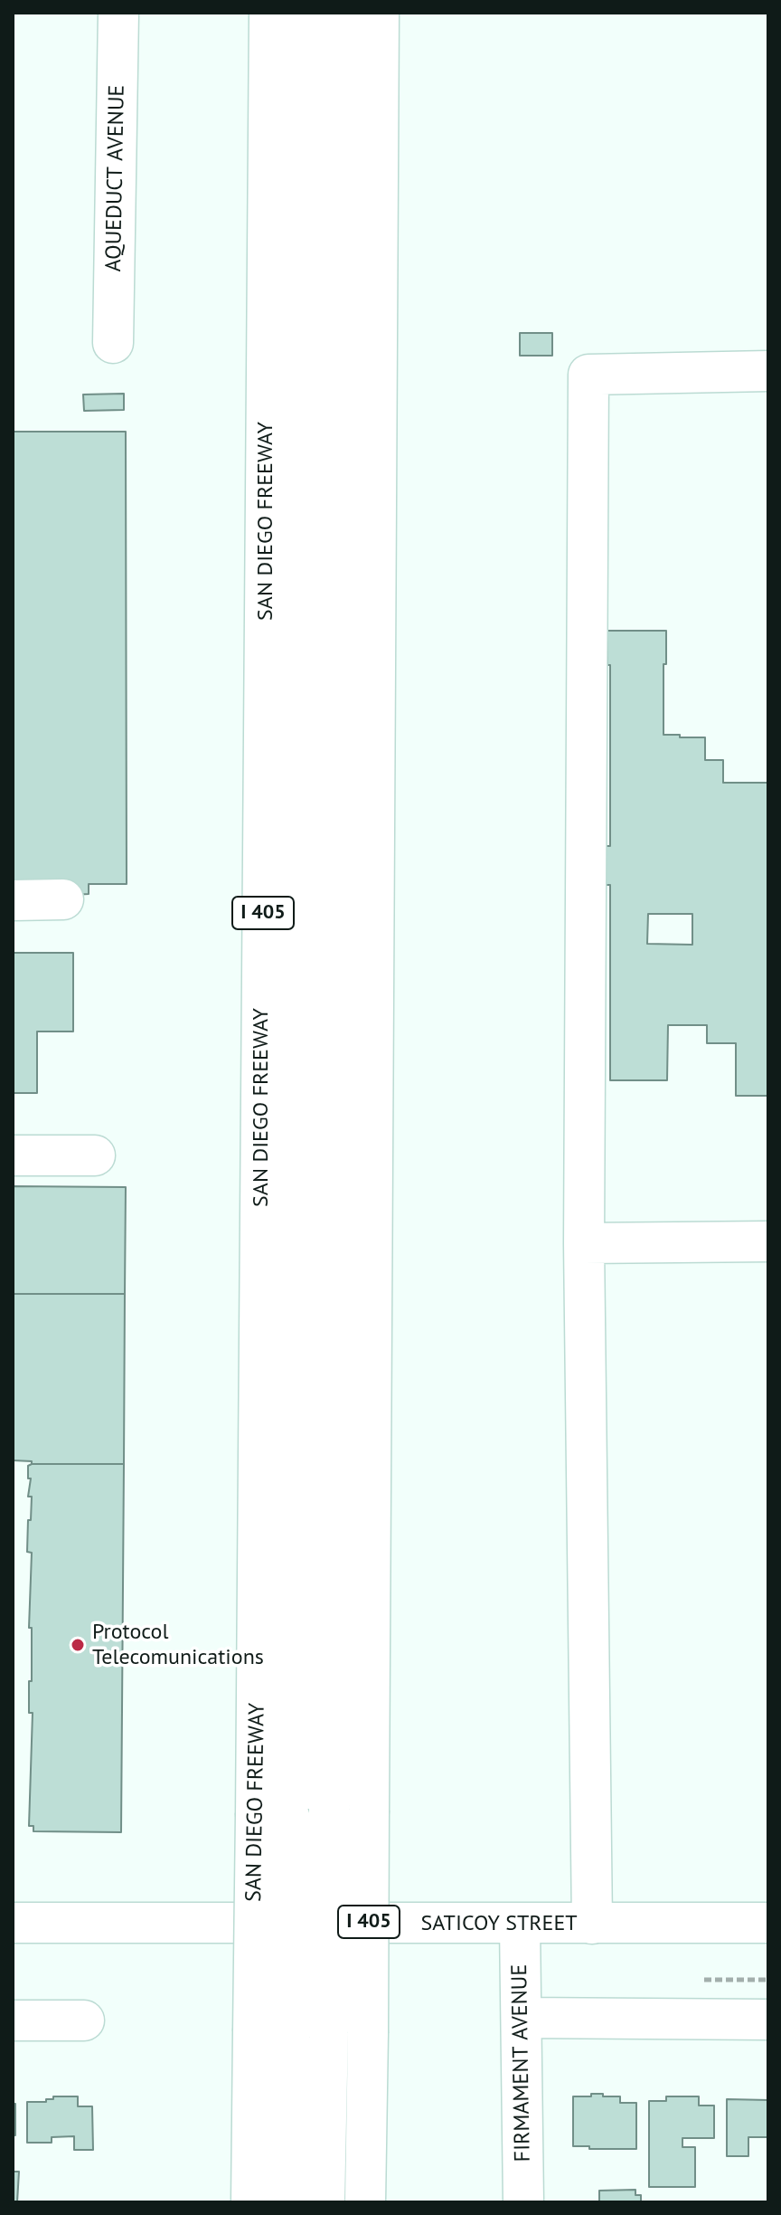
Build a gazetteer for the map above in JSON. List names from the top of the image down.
{
  "streets": {
    "main road": [
      "AQUEDUCT AVENUE",
      "SAN DIEGO FREEWAY",
      "I 405",
      "SATICOY STREET",
      "FIRMAMENT AVENUE"
    ]
  },
  "crossings": [
    ["SATICOY STREET", "FIRMAMENT AVENUE"]
  ],
  "places": ["Protocol Telecomunications"]
}
